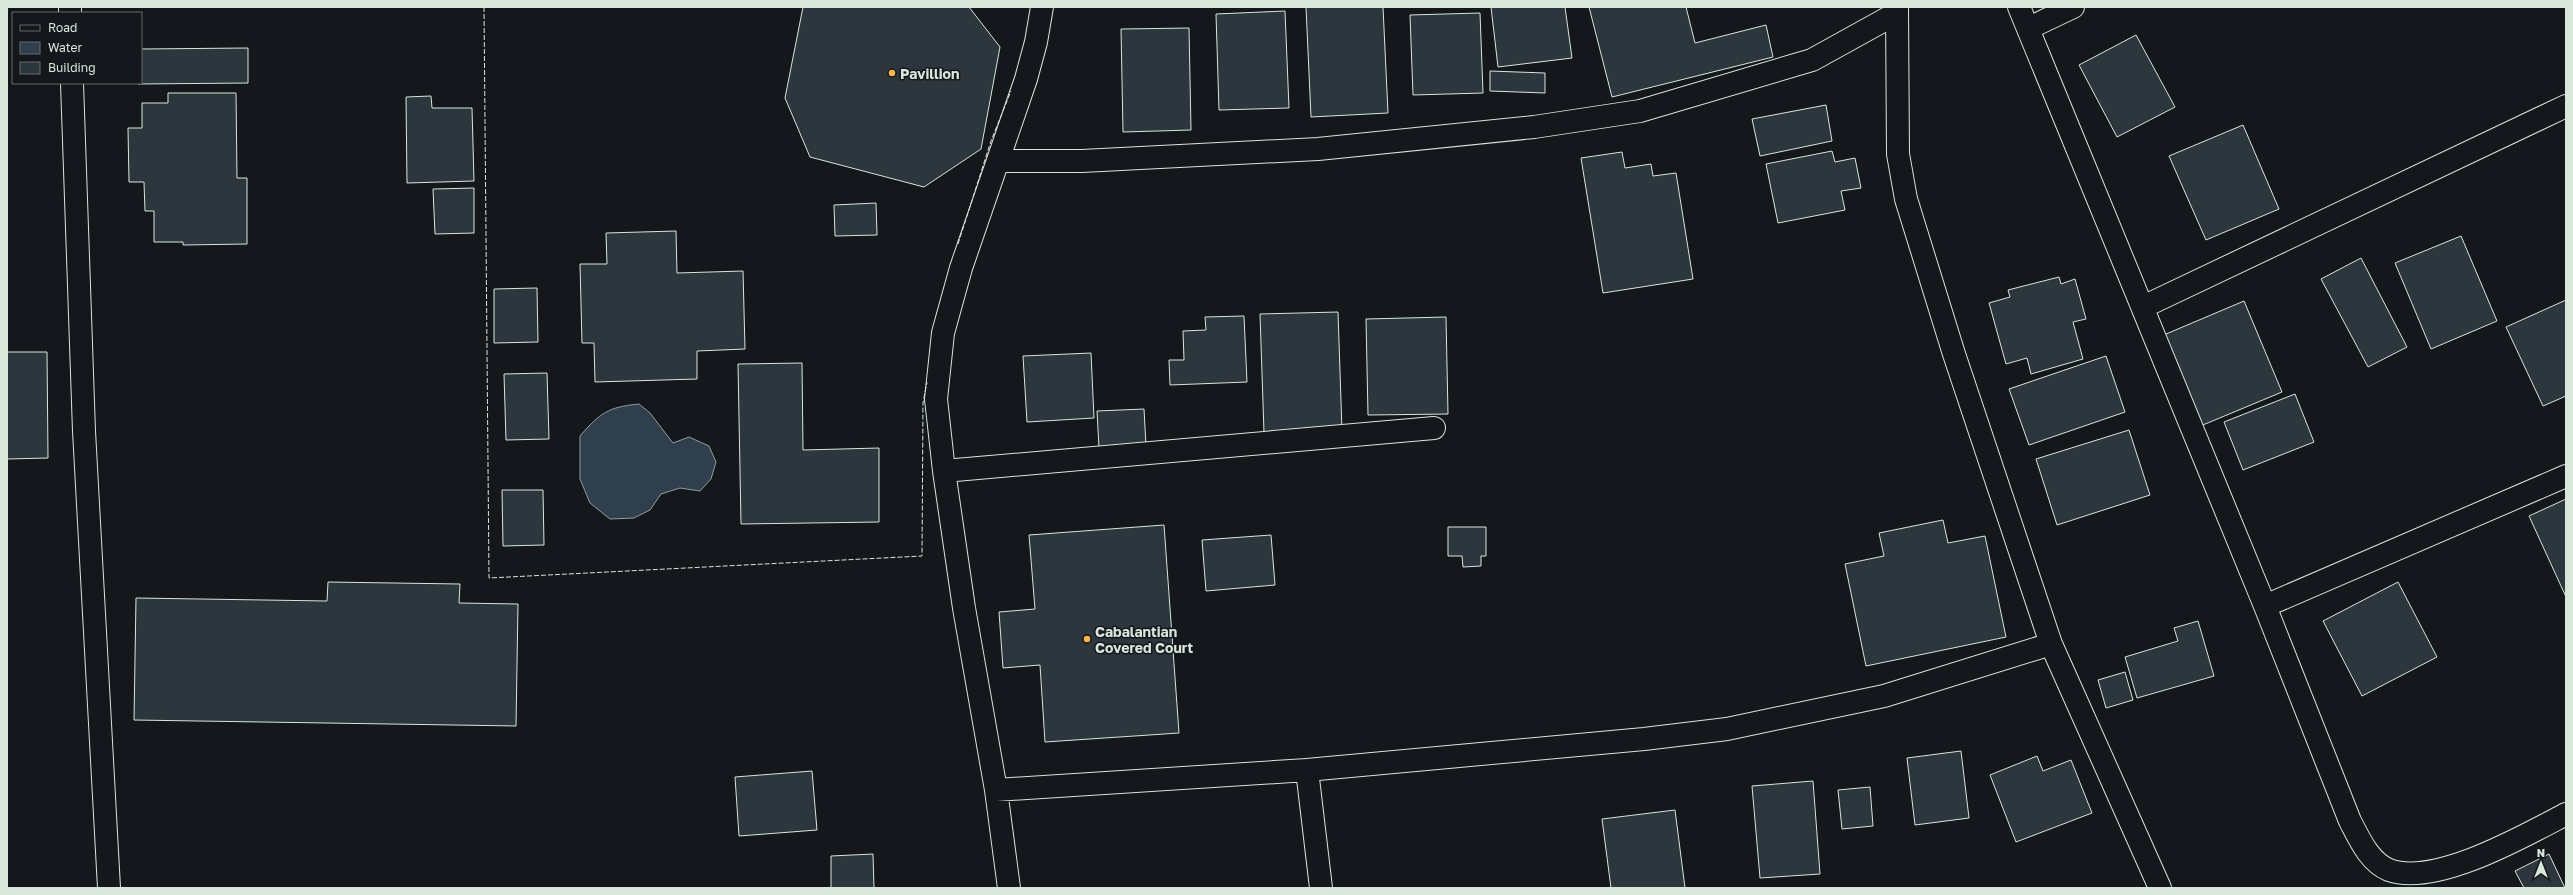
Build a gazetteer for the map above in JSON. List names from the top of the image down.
{
  "places": ["Pavillion", "Cabalantian Covered Court"],
  "legend": ["Road", "Water", "Building"],
  "north": "top"
}
